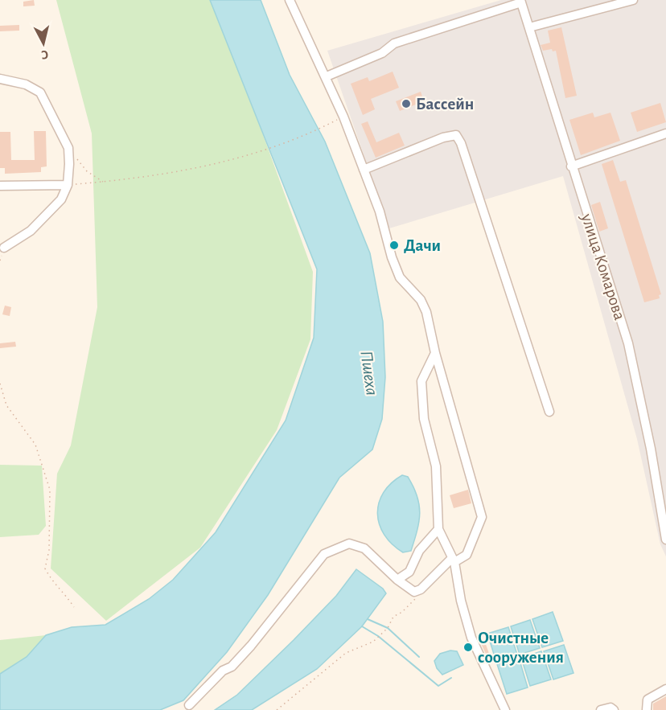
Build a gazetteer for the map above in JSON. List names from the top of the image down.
{
  "streets": {
    "lane": ["улица Комарова"]
  },
  "water": ["Пшеха"],
  "places": ["Бассейн", "Дачи", "Очистные сооружения"],
  "north": "bottom"
}
